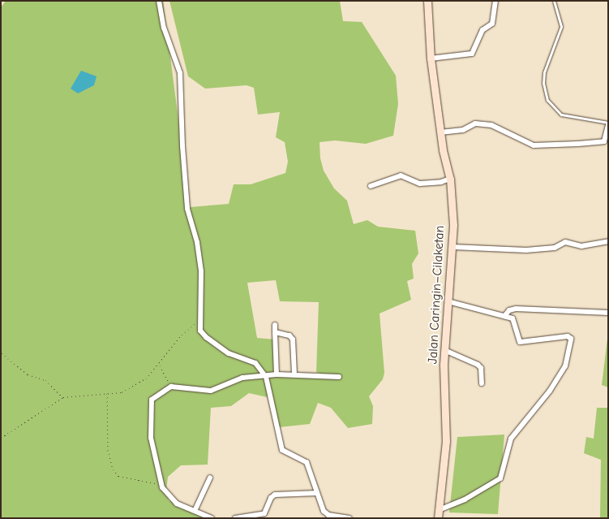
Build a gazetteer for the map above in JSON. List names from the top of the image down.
{
  "streets": {
    "street": ["Jalan Caringin–Cilaketan"]
  }
}
